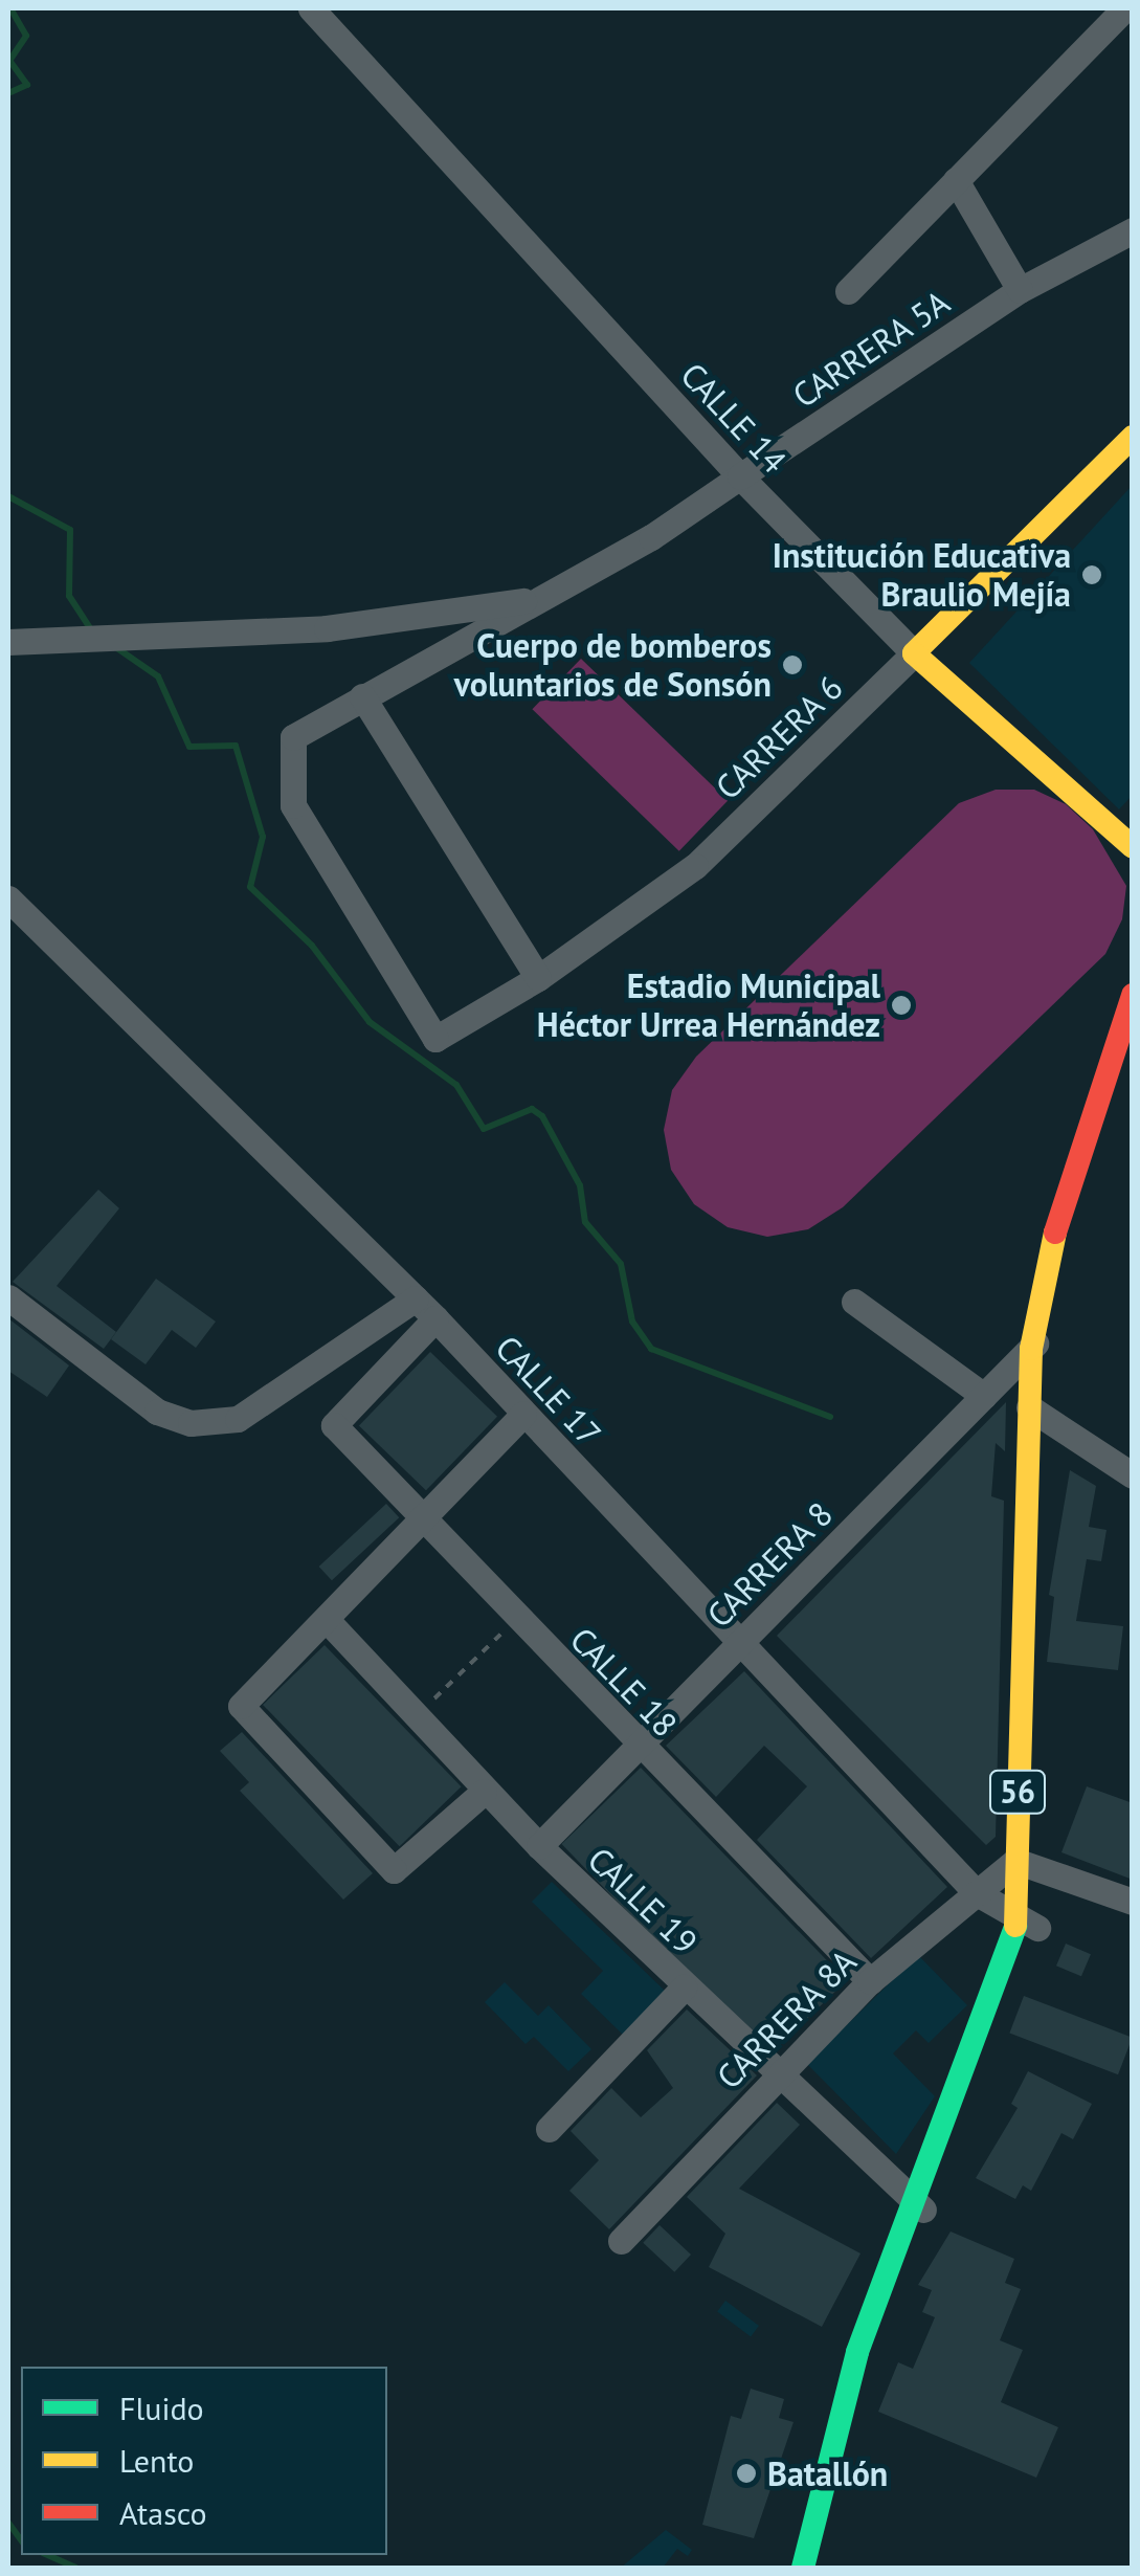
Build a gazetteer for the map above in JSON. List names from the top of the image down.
{
  "streets": {
    "main road": ["CALLE 14", "CARRERA 6", "56"],
    "street": [
      "CARRERA 5A",
      "CALLE 17",
      "CARRERA 8",
      "CALLE 18",
      "CALLE 19",
      "CARRERA 8A"
    ]
  },
  "crossings": [
    ["CARRERA 5A", "CALLE 14"],
    ["CARRERA 5A", "CARRERA 6"],
    ["CALLE 14", "CARRERA 6"],
    ["CALLE 17", "CARRERA 8"],
    ["CALLE 17", "CALLE 18"],
    ["CALLE 17", "56"],
    ["CALLE 17", "CARRERA 8A"],
    ["CARRERA 8", "CALLE 18"],
    ["CARRERA 8", "56"],
    ["CARRERA 8", "CALLE 19"],
    ["CALLE 18", "CARRERA 8A"],
    ["56", "CALLE 19"],
    ["56", "CARRERA 8A"],
    ["CALLE 19", "CARRERA 8A"]
  ],
  "places": [
    "Institución Educativa Braulio Mejía",
    "Cuerpo de bomberos voluntarios de Sonsón",
    "Estadio Municipal Héctor Urrea Hernández",
    "Batallón"
  ],
  "legend": ["Fluido", "Lento", "Atasco"]
}
